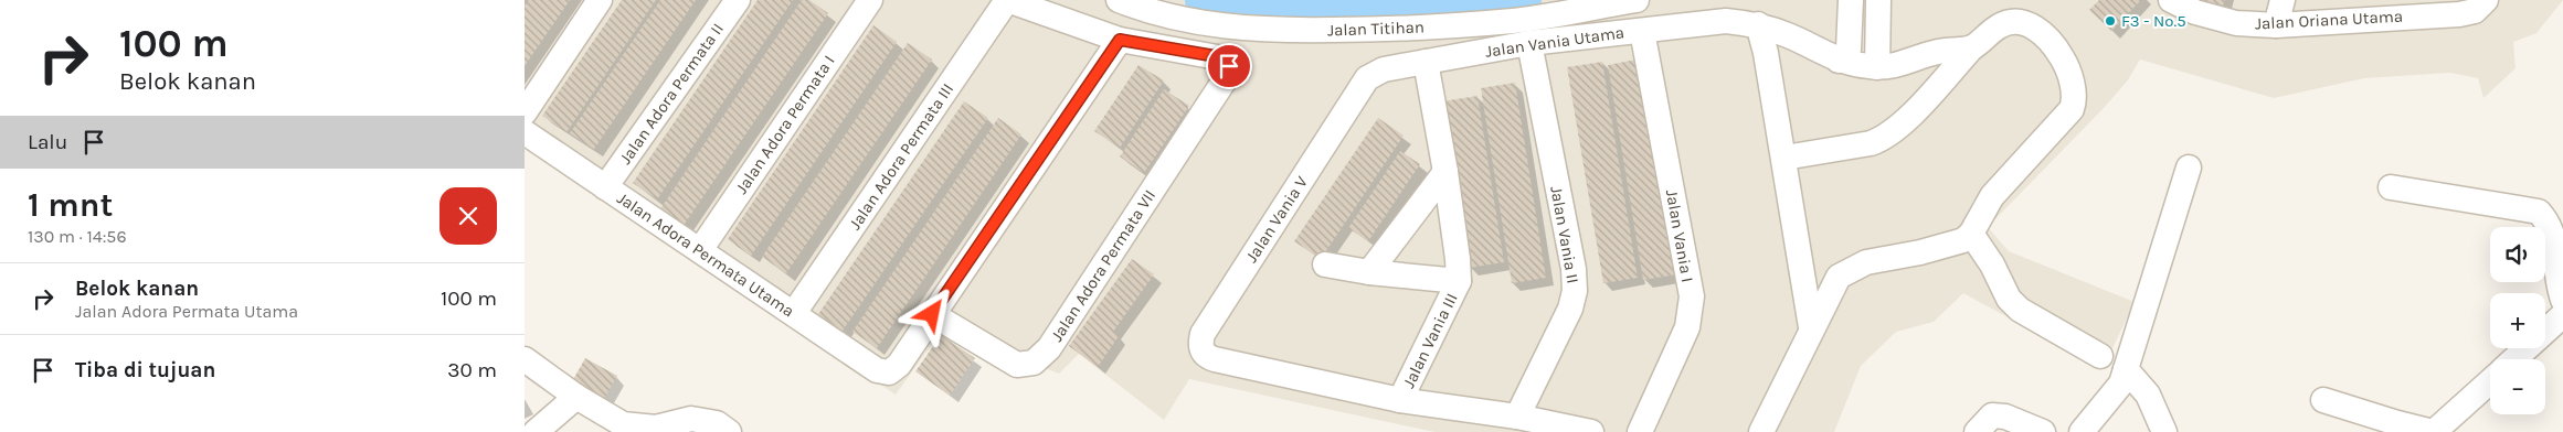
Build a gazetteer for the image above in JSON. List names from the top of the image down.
{
  "streets": {
    "street": [
      "Jalan Oriana Utama",
      "Jalan Titihan",
      "Jalan Vania Utama",
      "Jalan Adora Permata II",
      "Jalan Adora Permata I",
      "Jalan Adora Permata III",
      "Jalan Vania V",
      "Jalan Vania II",
      "Jalan Vania I",
      "Jalan Adora Permata Utama",
      "Jalan Adora Permata VII",
      "Jalan Vania III"
    ]
  },
  "crossings": [
    ["Jalan Vania Utama", "Jalan Vania V"],
    ["Jalan Vania Utama", "Jalan Vania II"],
    ["Jalan Vania Utama", "Jalan Vania I"],
    ["Jalan Vania Utama", "Jalan Vania III"],
    ["Jalan Adora Permata II", "Jalan Adora Permata Utama"],
    ["Jalan Adora Permata I", "Jalan Adora Permata Utama"],
    ["Jalan Adora Permata III", "Jalan Adora Permata Utama"],
    ["Jalan Vania V", "Jalan Vania III"],
    ["Jalan Adora Permata Utama", "Jalan Adora Permata VII"]
  ],
  "places": ["F3 - No.5"],
  "page": {
    "turn": ["100 m", "Belok kanan"],
    "then": "Lalu",
    "heading": ["1 mnt", "130 m · 14:56"],
    "map_buttons": ["+", "−"],
    "list": [
      {
        "name": "Belok kanan",
        "note": "Jalan Adora Permata Utama",
        "value": "100 m"
      },
      {
        "name": "Tiba di tujuan",
        "value": "30 m"
      }
    ]
  }
}
